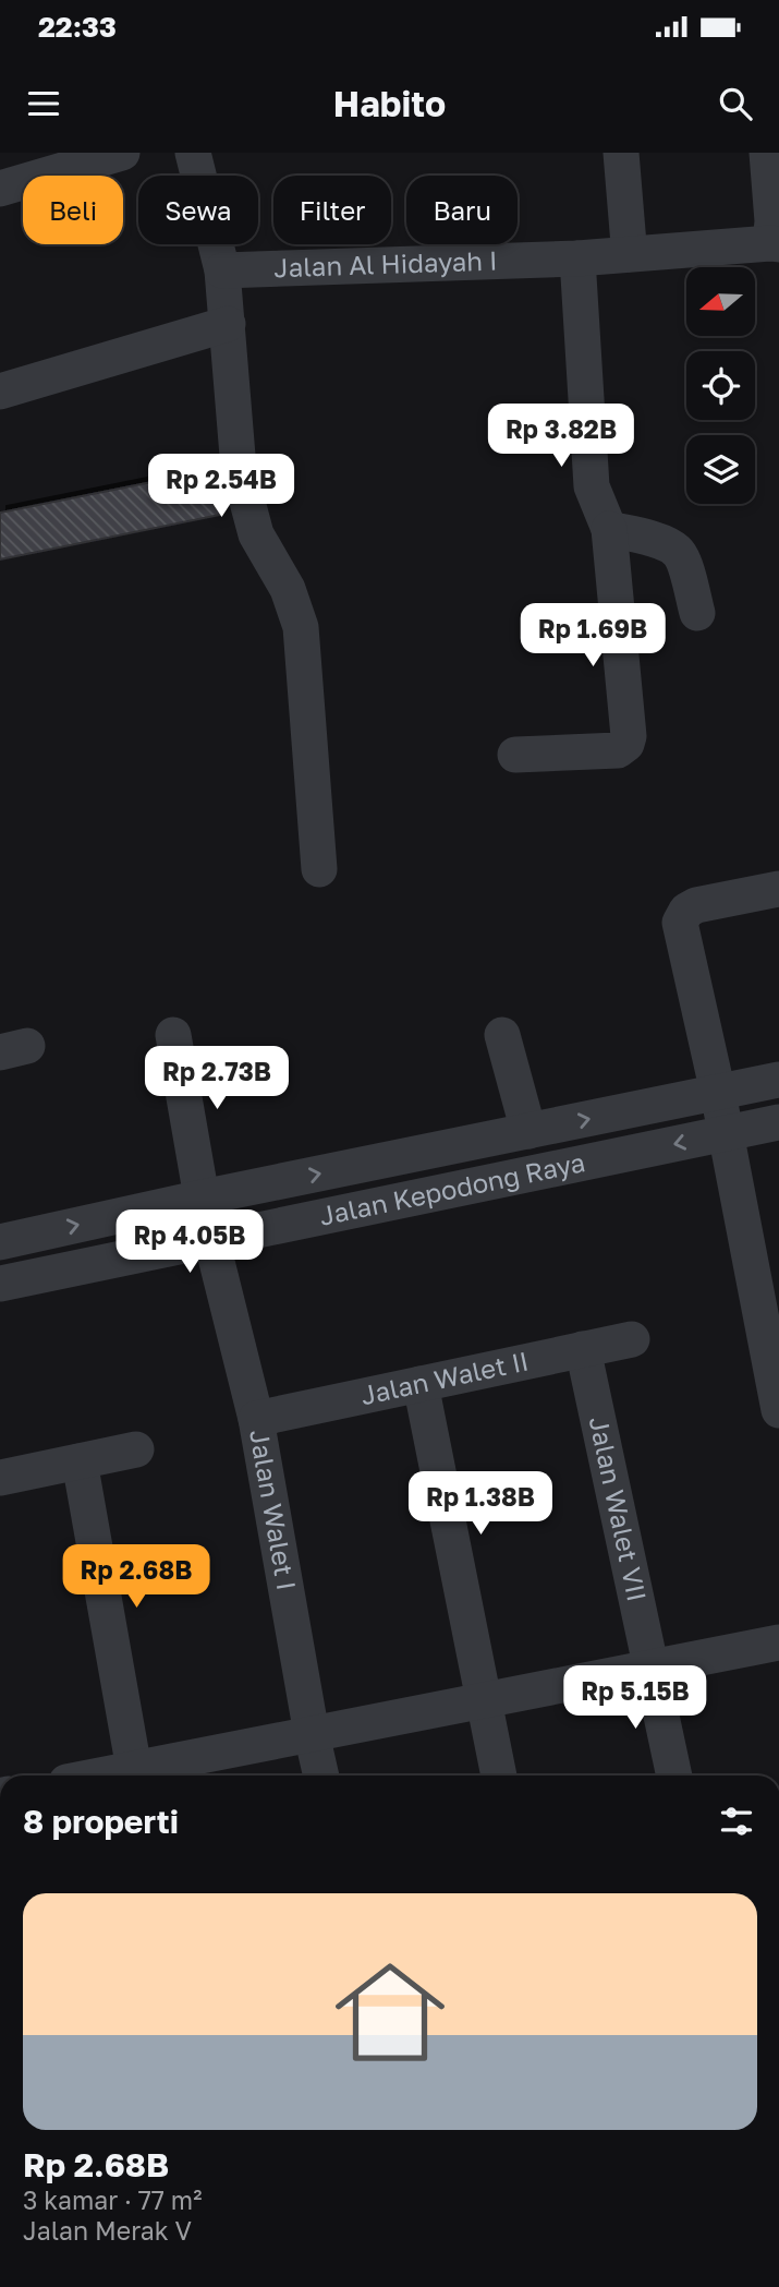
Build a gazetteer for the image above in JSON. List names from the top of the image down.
{
  "streets": {
    "street": [
      "Jalan Al Hidayah I",
      "Jalan Kepodong Raya",
      "Jalan Walet II",
      "Jalan Walet VII",
      "Jalan Walet I"
    ]
  },
  "crossings": [
    ["Jalan Kepodong Raya", "Jalan Walet I"],
    ["Jalan Walet II", "Jalan Walet VII"],
    ["Jalan Walet II", "Jalan Walet I"]
  ],
  "north": "left",
  "page": {
    "status": "22:33",
    "header": "Habito",
    "chip": [
      "Beli",
      "Sewa",
      "Filter",
      "Baru"
    ],
    "price": [
      "Rp 3.82B",
      "Rp 2.54B",
      "Rp 1.69B",
      "Rp 2.73B",
      "Rp 4.05B",
      "Rp 1.38B",
      "Rp 2.68B",
      "Rp 5.15B"
    ],
    "heading": "8 properti",
    "list": [
      {
        "name": "Rp 2.68B",
        "note": "3 kamar · 77 m² · Jalan Merak V"
      }
    ]
  }
}
